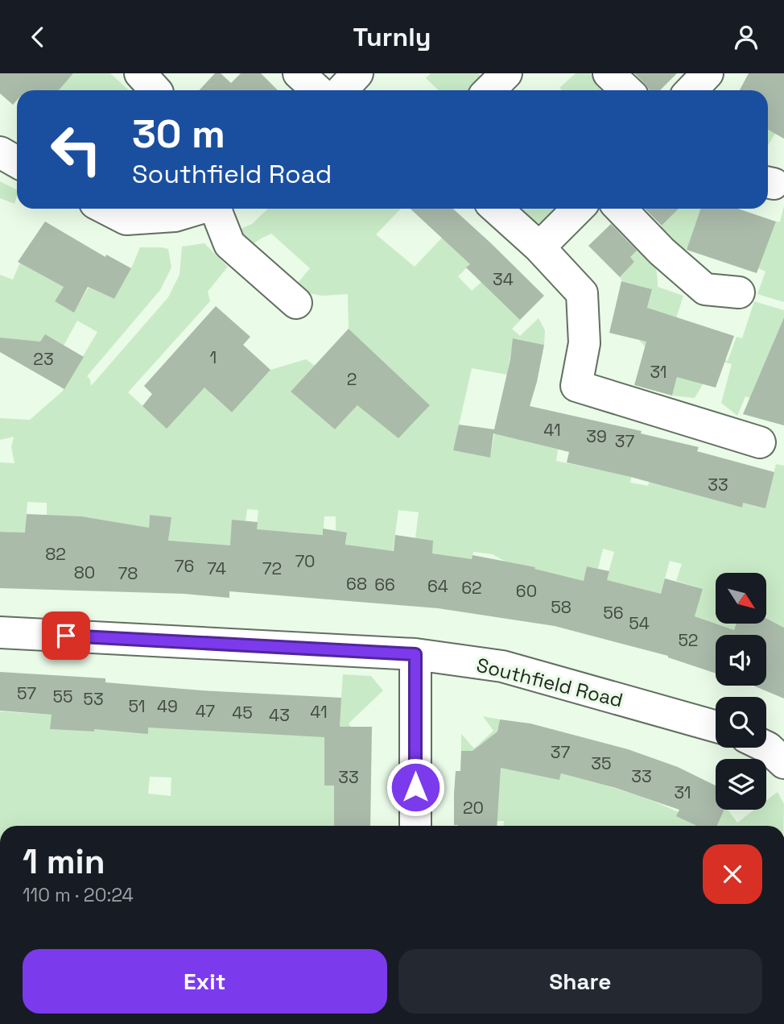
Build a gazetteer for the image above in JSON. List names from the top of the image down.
{
  "streets": {
    "street": ["Southfield Road"]
  },
  "house_numbers": [
    "34",
    "1",
    "23",
    "31",
    "2",
    "41",
    "39",
    "37",
    "33",
    "82",
    "70",
    "76",
    "74",
    "72",
    "80",
    "78",
    "68",
    "66",
    "64",
    "62",
    "60",
    "58",
    "56",
    "54",
    "52",
    "57",
    "55",
    "53",
    "51",
    "49",
    "47",
    "41",
    "45",
    "43",
    "37",
    "35",
    "33",
    "33",
    "31",
    "20"
  ],
  "north": "bottom right",
  "page": {
    "header": "Turnly",
    "turn": ["30 m", "Southfield Road"],
    "heading": ["1 min", "110 m · 20:24"],
    "buttons": ["Exit", "Share"]
  }
}
